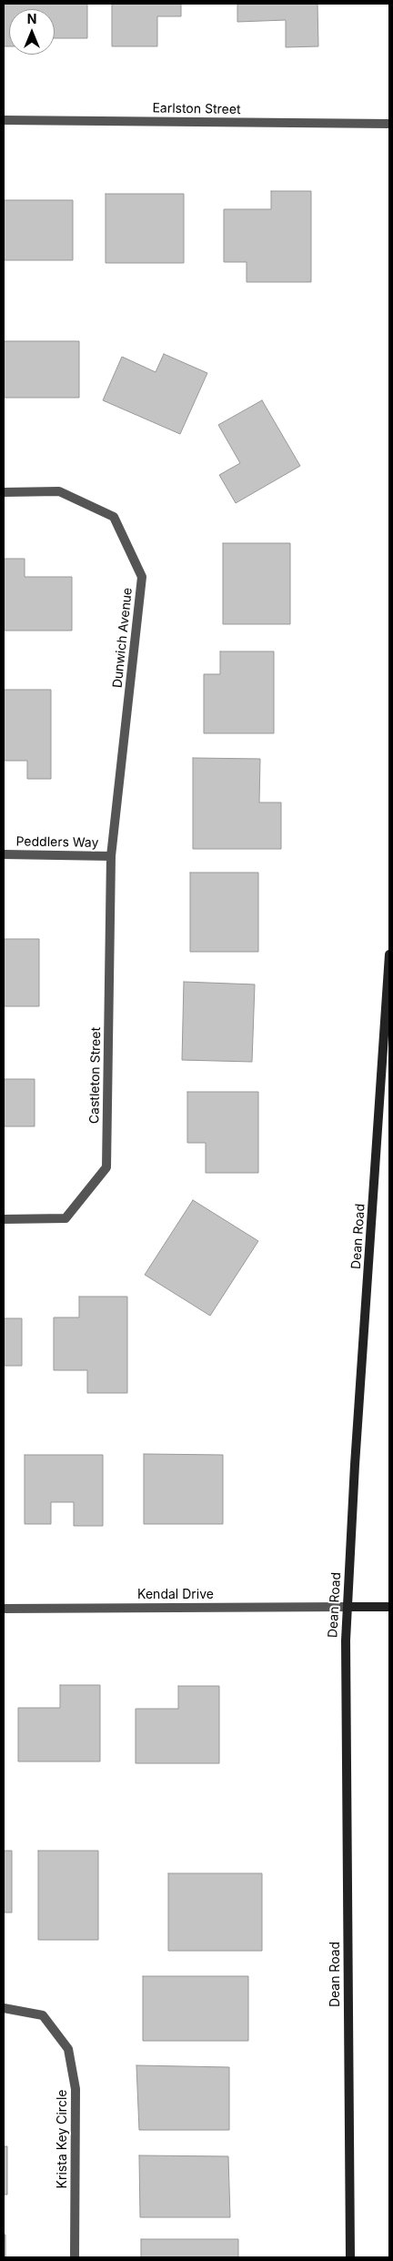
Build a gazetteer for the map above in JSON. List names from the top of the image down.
{
  "streets": {
    "main road": ["Dean Road"],
    "street": [
      "Earlston Street",
      "Dunwich Avenue",
      "Peddlers Way",
      "Castleton Street",
      "Kendal Drive",
      "Krista Key Circle"
    ]
  },
  "crossings": [
    ["Dunwich Avenue", "Peddlers Way"],
    ["Dunwich Avenue", "Castleton Street"],
    ["Peddlers Way", "Castleton Street"],
    ["Dean Road", "Kendal Drive"]
  ],
  "north": "top"
}
